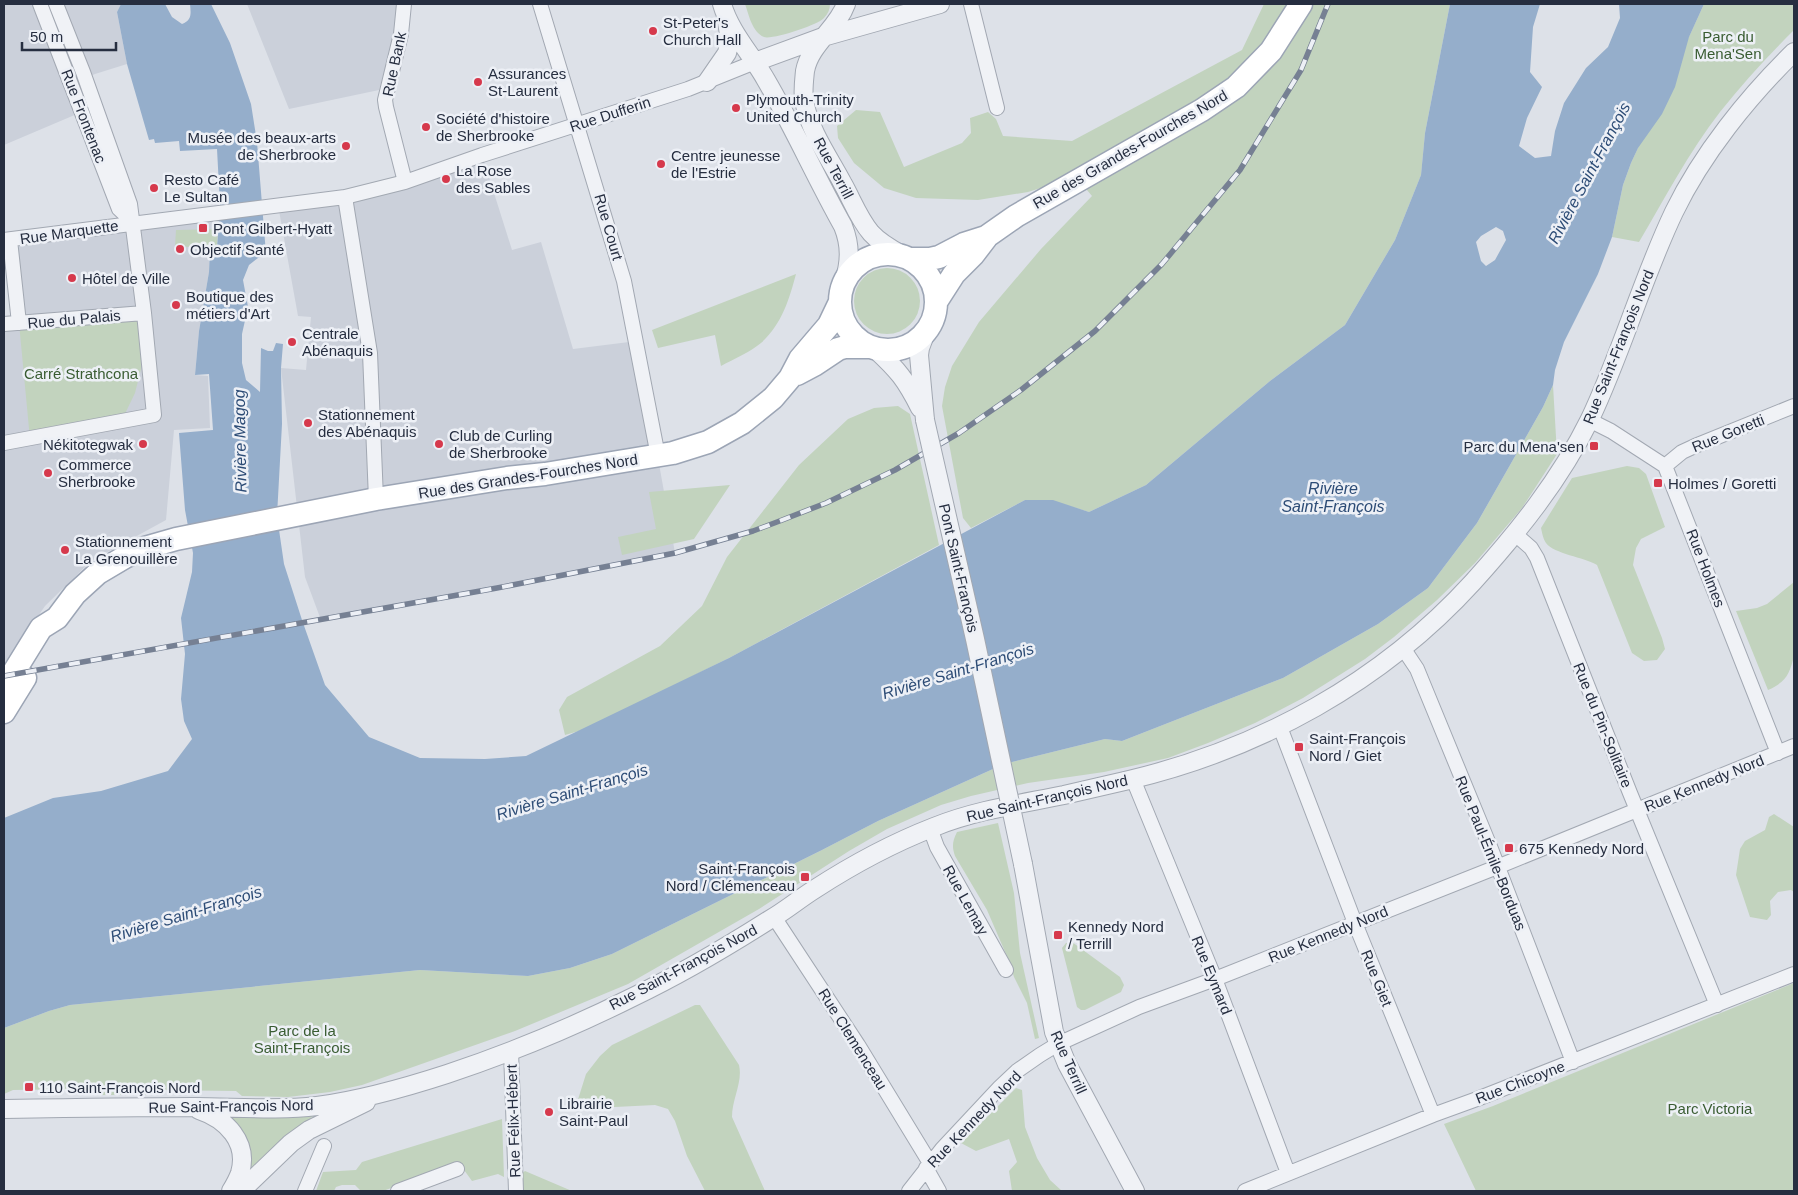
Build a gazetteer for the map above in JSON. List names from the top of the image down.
{
  "streets": {
    "main road": ["Rue des Grandes-Fourches Nord"],
    "street": [
      "Rue Bank",
      "Rue Dufferin",
      "Rue Frontenac",
      "Rue Terrill",
      "Rue Court",
      "Rue Marquette",
      "Rue du Palais",
      "Rue Saint-François Nord",
      "Rue Goretti",
      "Pont Saint-François",
      "Rue Holmes",
      "Rue du Pin-Solitaire",
      "Rue Kennedy Nord",
      "Rue Paul-Émile-Borduas",
      "Rue Lemay",
      "Rue Eymard",
      "Rue Giet",
      "Rue Clemenceau",
      "Rue Chicoyne",
      "Rue Félix-Hébert"
    ]
  },
  "crossings": [
    ["Rue Bank", "Rue Dufferin"],
    ["Rue Dufferin", "Rue Frontenac"],
    ["Rue Dufferin", "Rue Terrill"],
    ["Rue Dufferin", "Rue Court"],
    ["Rue Dufferin", "Rue Marquette"],
    ["Rue Frontenac", "Rue Marquette"],
    ["Rue Frontenac", "Rue du Palais"],
    ["Rue des Grandes-Fourches Nord", "Rue Terrill"],
    ["Rue des Grandes-Fourches Nord", "Rue Court"],
    ["Rue Terrill", "Pont Saint-François"],
    ["Rue Terrill", "Rue Kennedy Nord"],
    ["Rue Saint-François Nord", "Rue du Pin-Solitaire"],
    ["Rue Saint-François Nord", "Rue Paul-Émile-Borduas"],
    ["Rue Saint-François Nord", "Rue Lemay"],
    ["Rue Saint-François Nord", "Rue Eymard"],
    ["Rue Saint-François Nord", "Rue Giet"],
    ["Rue Saint-François Nord", "Rue Clemenceau"],
    ["Rue Saint-François Nord", "Rue Félix-Hébert"],
    ["Rue Goretti", "Rue Holmes"],
    ["Rue Holmes", "Rue Kennedy Nord"],
    ["Rue du Pin-Solitaire", "Rue Kennedy Nord"],
    ["Rue du Pin-Solitaire", "Rue Chicoyne"],
    ["Rue Kennedy Nord", "Rue Paul-Émile-Borduas"],
    ["Rue Kennedy Nord", "Rue Eymard"],
    ["Rue Kennedy Nord", "Rue Giet"],
    ["Rue Kennedy Nord", "Rue Clemenceau"],
    ["Rue Paul-Émile-Borduas", "Rue Chicoyne"],
    ["Rue Eymard", "Rue Chicoyne"],
    ["Rue Giet", "Rue Chicoyne"]
  ],
  "water": ["Rivière Saint-François", "Rivière Magog"],
  "parks": [
    "Parc du Mena'Sen",
    "Carré Strathcona",
    "Parc de la Saint-François",
    "Parc Victoria"
  ],
  "places": {
    "other": [
      "St-Peter's Church Hall",
      "Assurances St-Laurent",
      "Plymouth-Trinity United Church",
      "Société d'histoire de Sherbrooke",
      "Musée des beaux-arts de Sherbrooke",
      "Centre jeunesse de l'Estrie",
      "La Rose des Sables",
      "Resto Café Le Sultan",
      "Objectif Santé",
      "Hôtel de Ville",
      "Boutique des métiers d'Art",
      "Centrale Abénaquis",
      "Stationnement des Abénaquis",
      "Nékitotegwak",
      "Club de Curling de Sherbrooke",
      "Commerce Sherbrooke",
      "Stationnement La Grenouillère",
      "Librairie Saint-Paul"
    ],
    "transit": [
      "Pont Gilbert-Hyatt",
      "Parc du Mena'sen",
      "Holmes / Goretti",
      "Saint-François Nord / Giet",
      "675 Kennedy Nord",
      "Saint-François Nord / Clémenceau",
      "Kennedy Nord / Terrill",
      "110 Saint-François Nord"
    ]
  },
  "scale_bar": "50 m"
}
